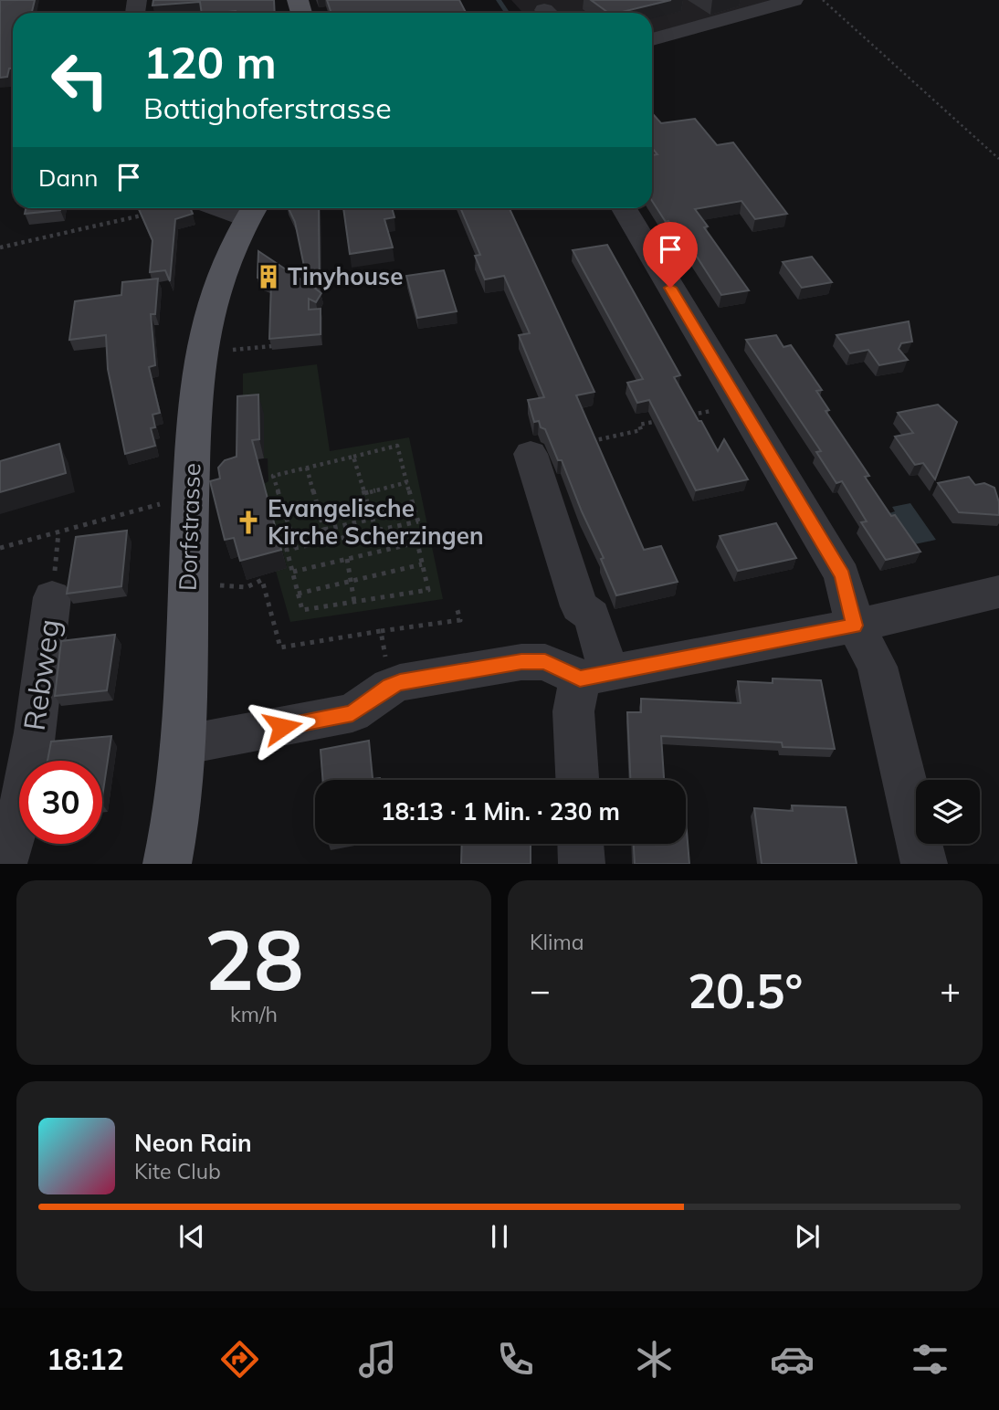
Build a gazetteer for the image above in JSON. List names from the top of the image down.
{
  "streets": {
    "main road": ["Dorfstrasse"],
    "street": ["Rebweg"]
  },
  "places": {
    "building": ["Tinyhouse"],
    "church": ["Evangelische Kirche Scherzingen"]
  },
  "page": {
    "turn": ["120 m", "Bottighoferstrasse"],
    "then": "Dann",
    "limit": "30",
    "trip": "18:13 · 1 Min. · 230 m",
    "tile": [
      ["28", "km/h"],
      "Klima"
    ],
    "heat": ["−", "20.5°", "+"],
    "song": ["Neon Rain", "Kite Club"],
    "tabs": "18:12"
  }
}
